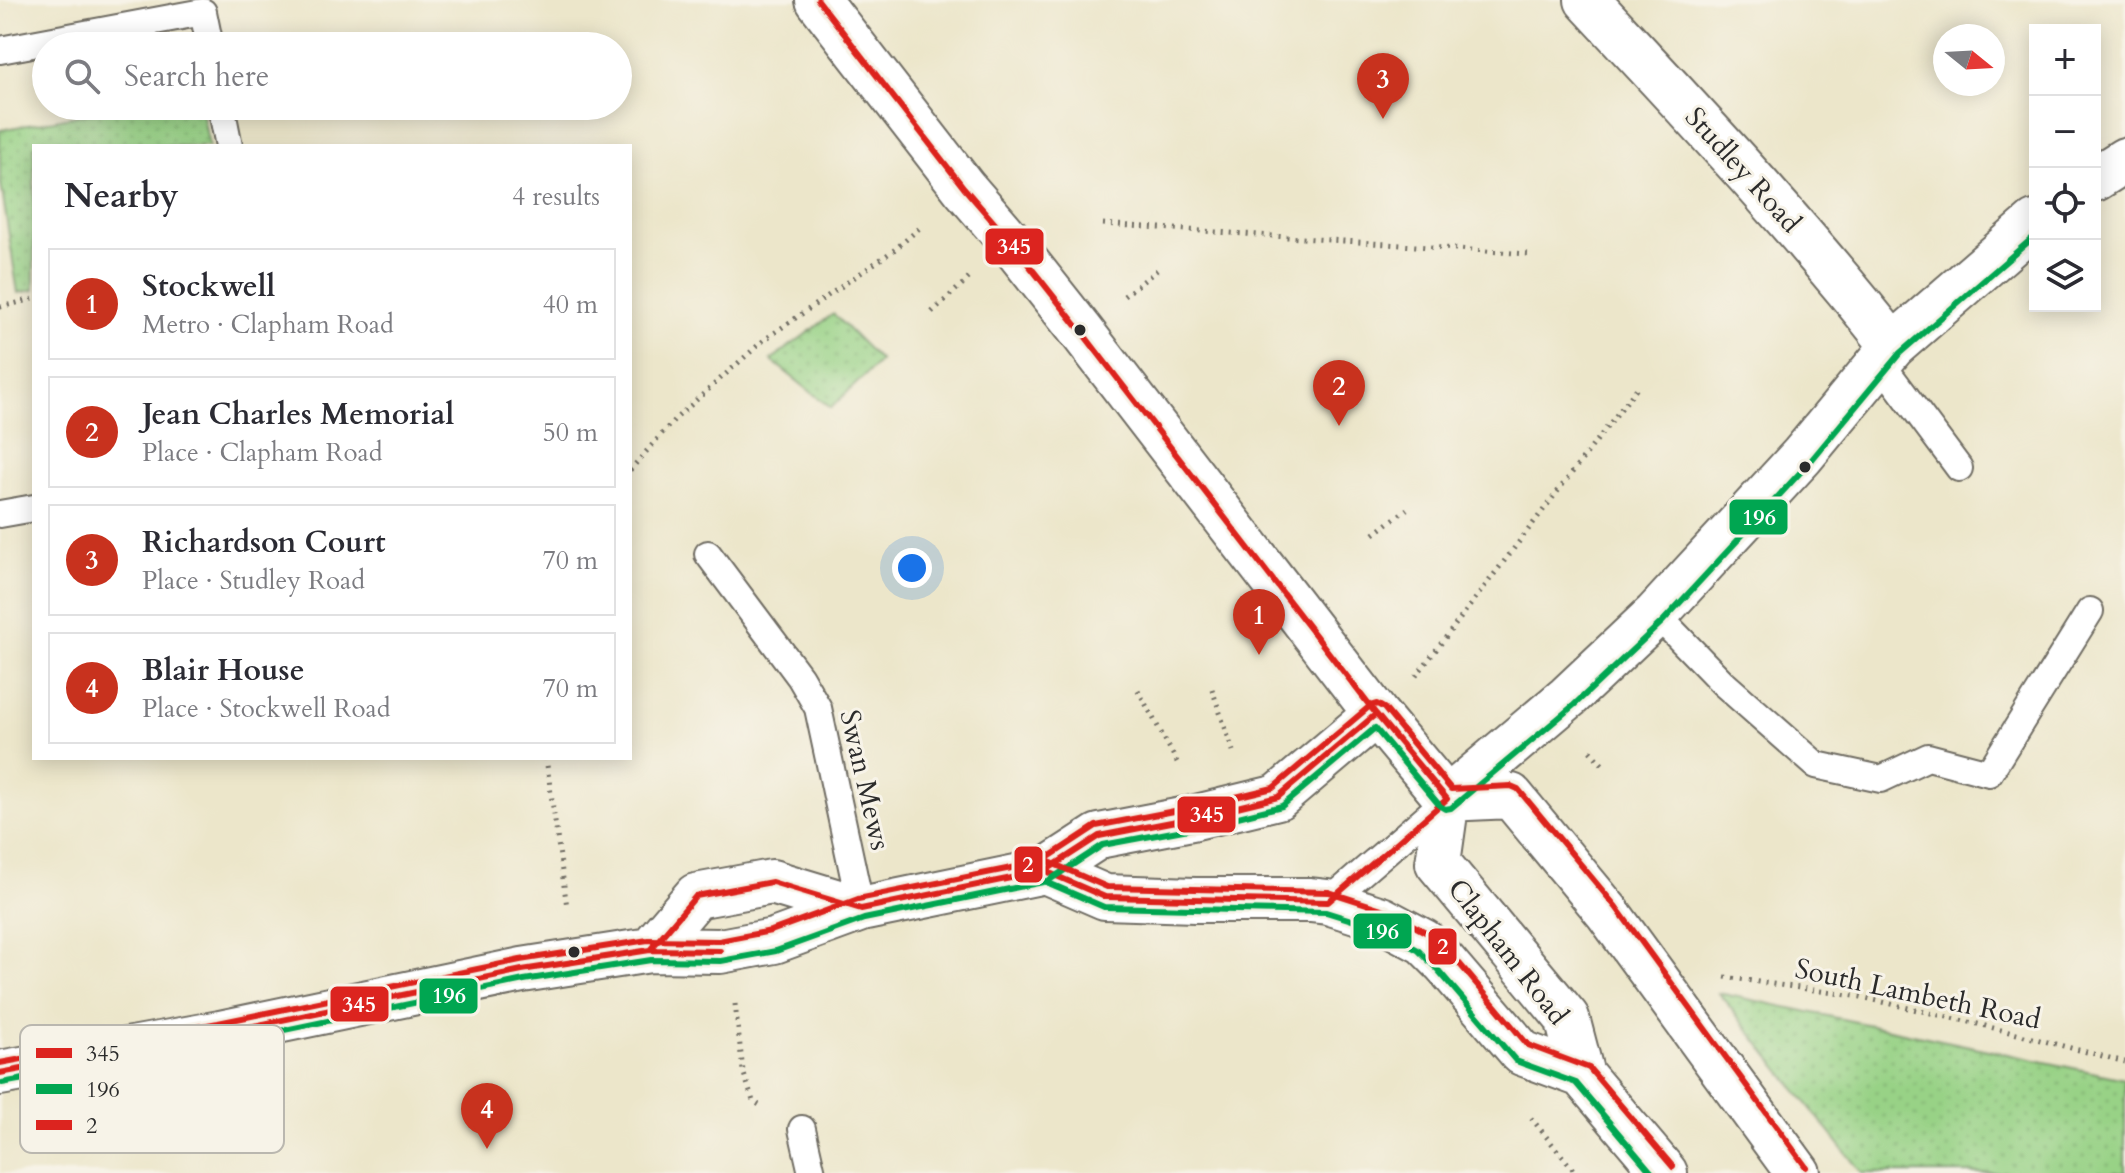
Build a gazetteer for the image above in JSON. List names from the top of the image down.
{
  "streets": {
    "main road": ["Studley Road", "Clapham Road"],
    "lane": ["Swan Mews"],
    "path": ["South Lambeth Road"]
  },
  "lines": ["transit line 345", "transit line 196", "transit line 2"],
  "legend": ["345", "196", "2"],
  "north": "right",
  "page": {
    "map_buttons": ["+", "−"],
    "search": "Search here",
    "pins": [
      "3",
      "2",
      "1",
      "4"
    ],
    "heading": ["Nearby", "4 results"],
    "list": [
      {
        "mark": "1",
        "name": "Stockwell",
        "note": "Metro · Clapham Road",
        "value": "40 m"
      },
      {
        "mark": "2",
        "name": "Jean Charles Memorial",
        "note": "Place · Clapham Road",
        "value": "50 m"
      },
      {
        "mark": "3",
        "name": "Richardson Court",
        "note": "Place · Studley Road",
        "value": "70 m"
      },
      {
        "mark": "4",
        "name": "Blair House",
        "note": "Place · Stockwell Road",
        "value": "70 m"
      }
    ]
  }
}
